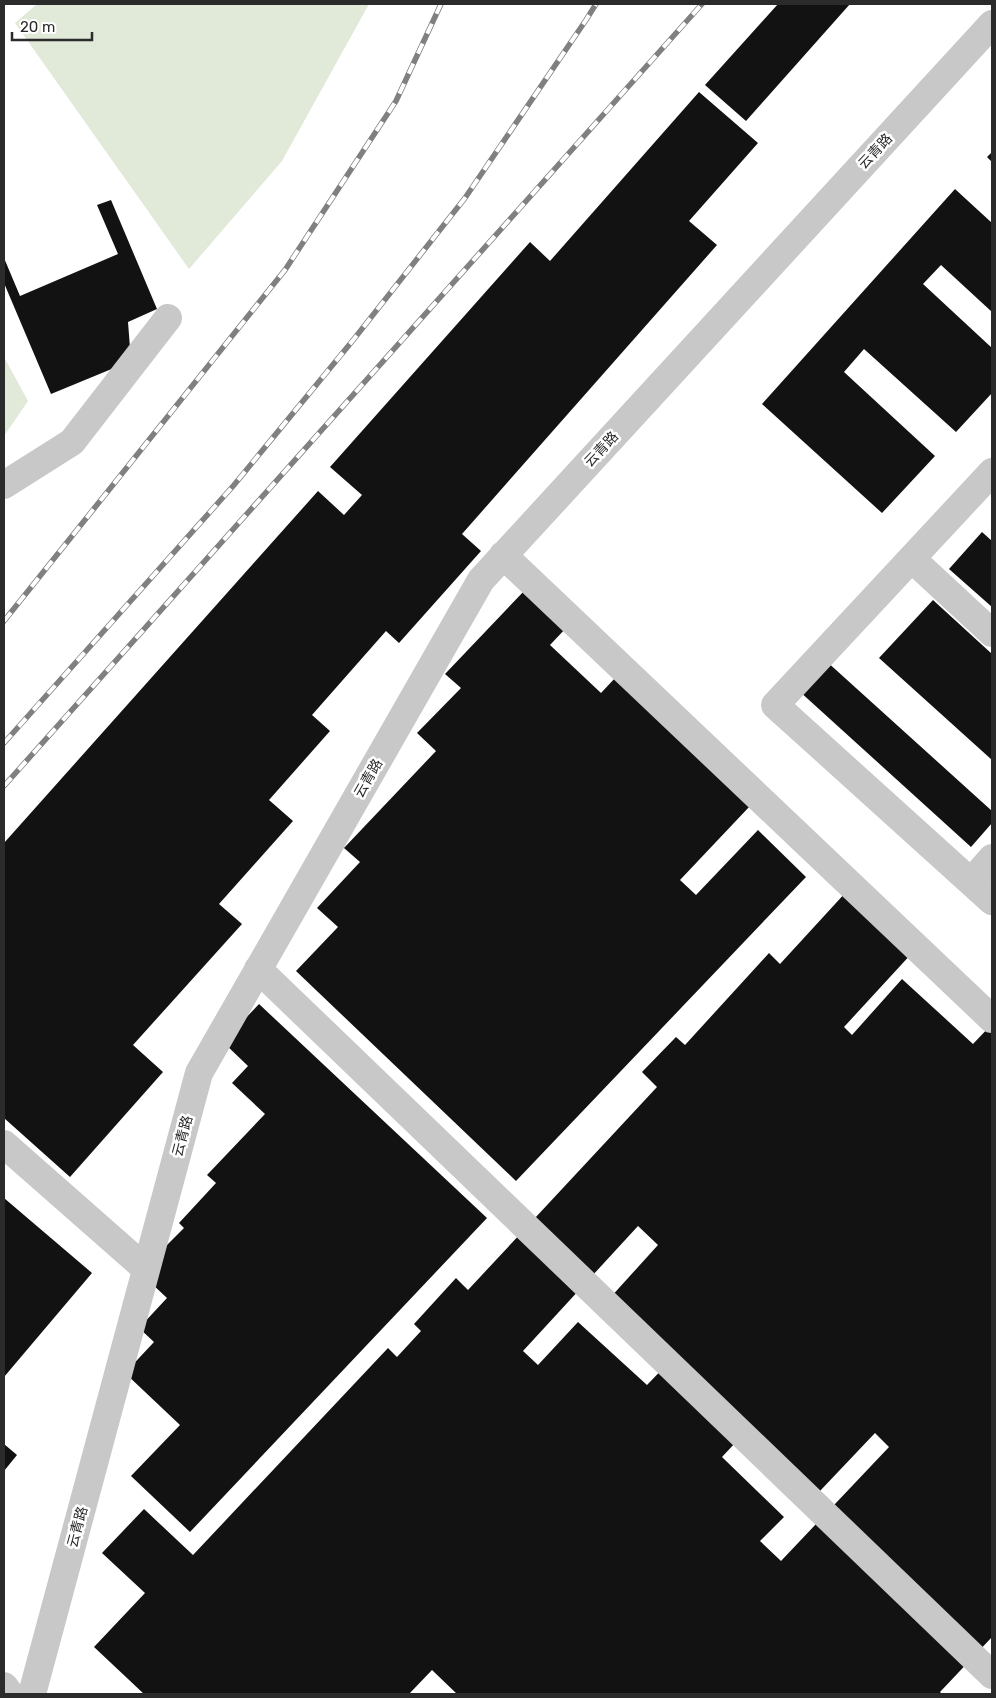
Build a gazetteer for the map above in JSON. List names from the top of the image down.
{
  "streets": {
    "street": ["云青路"]
  },
  "scale_bar": "20 m"
}
